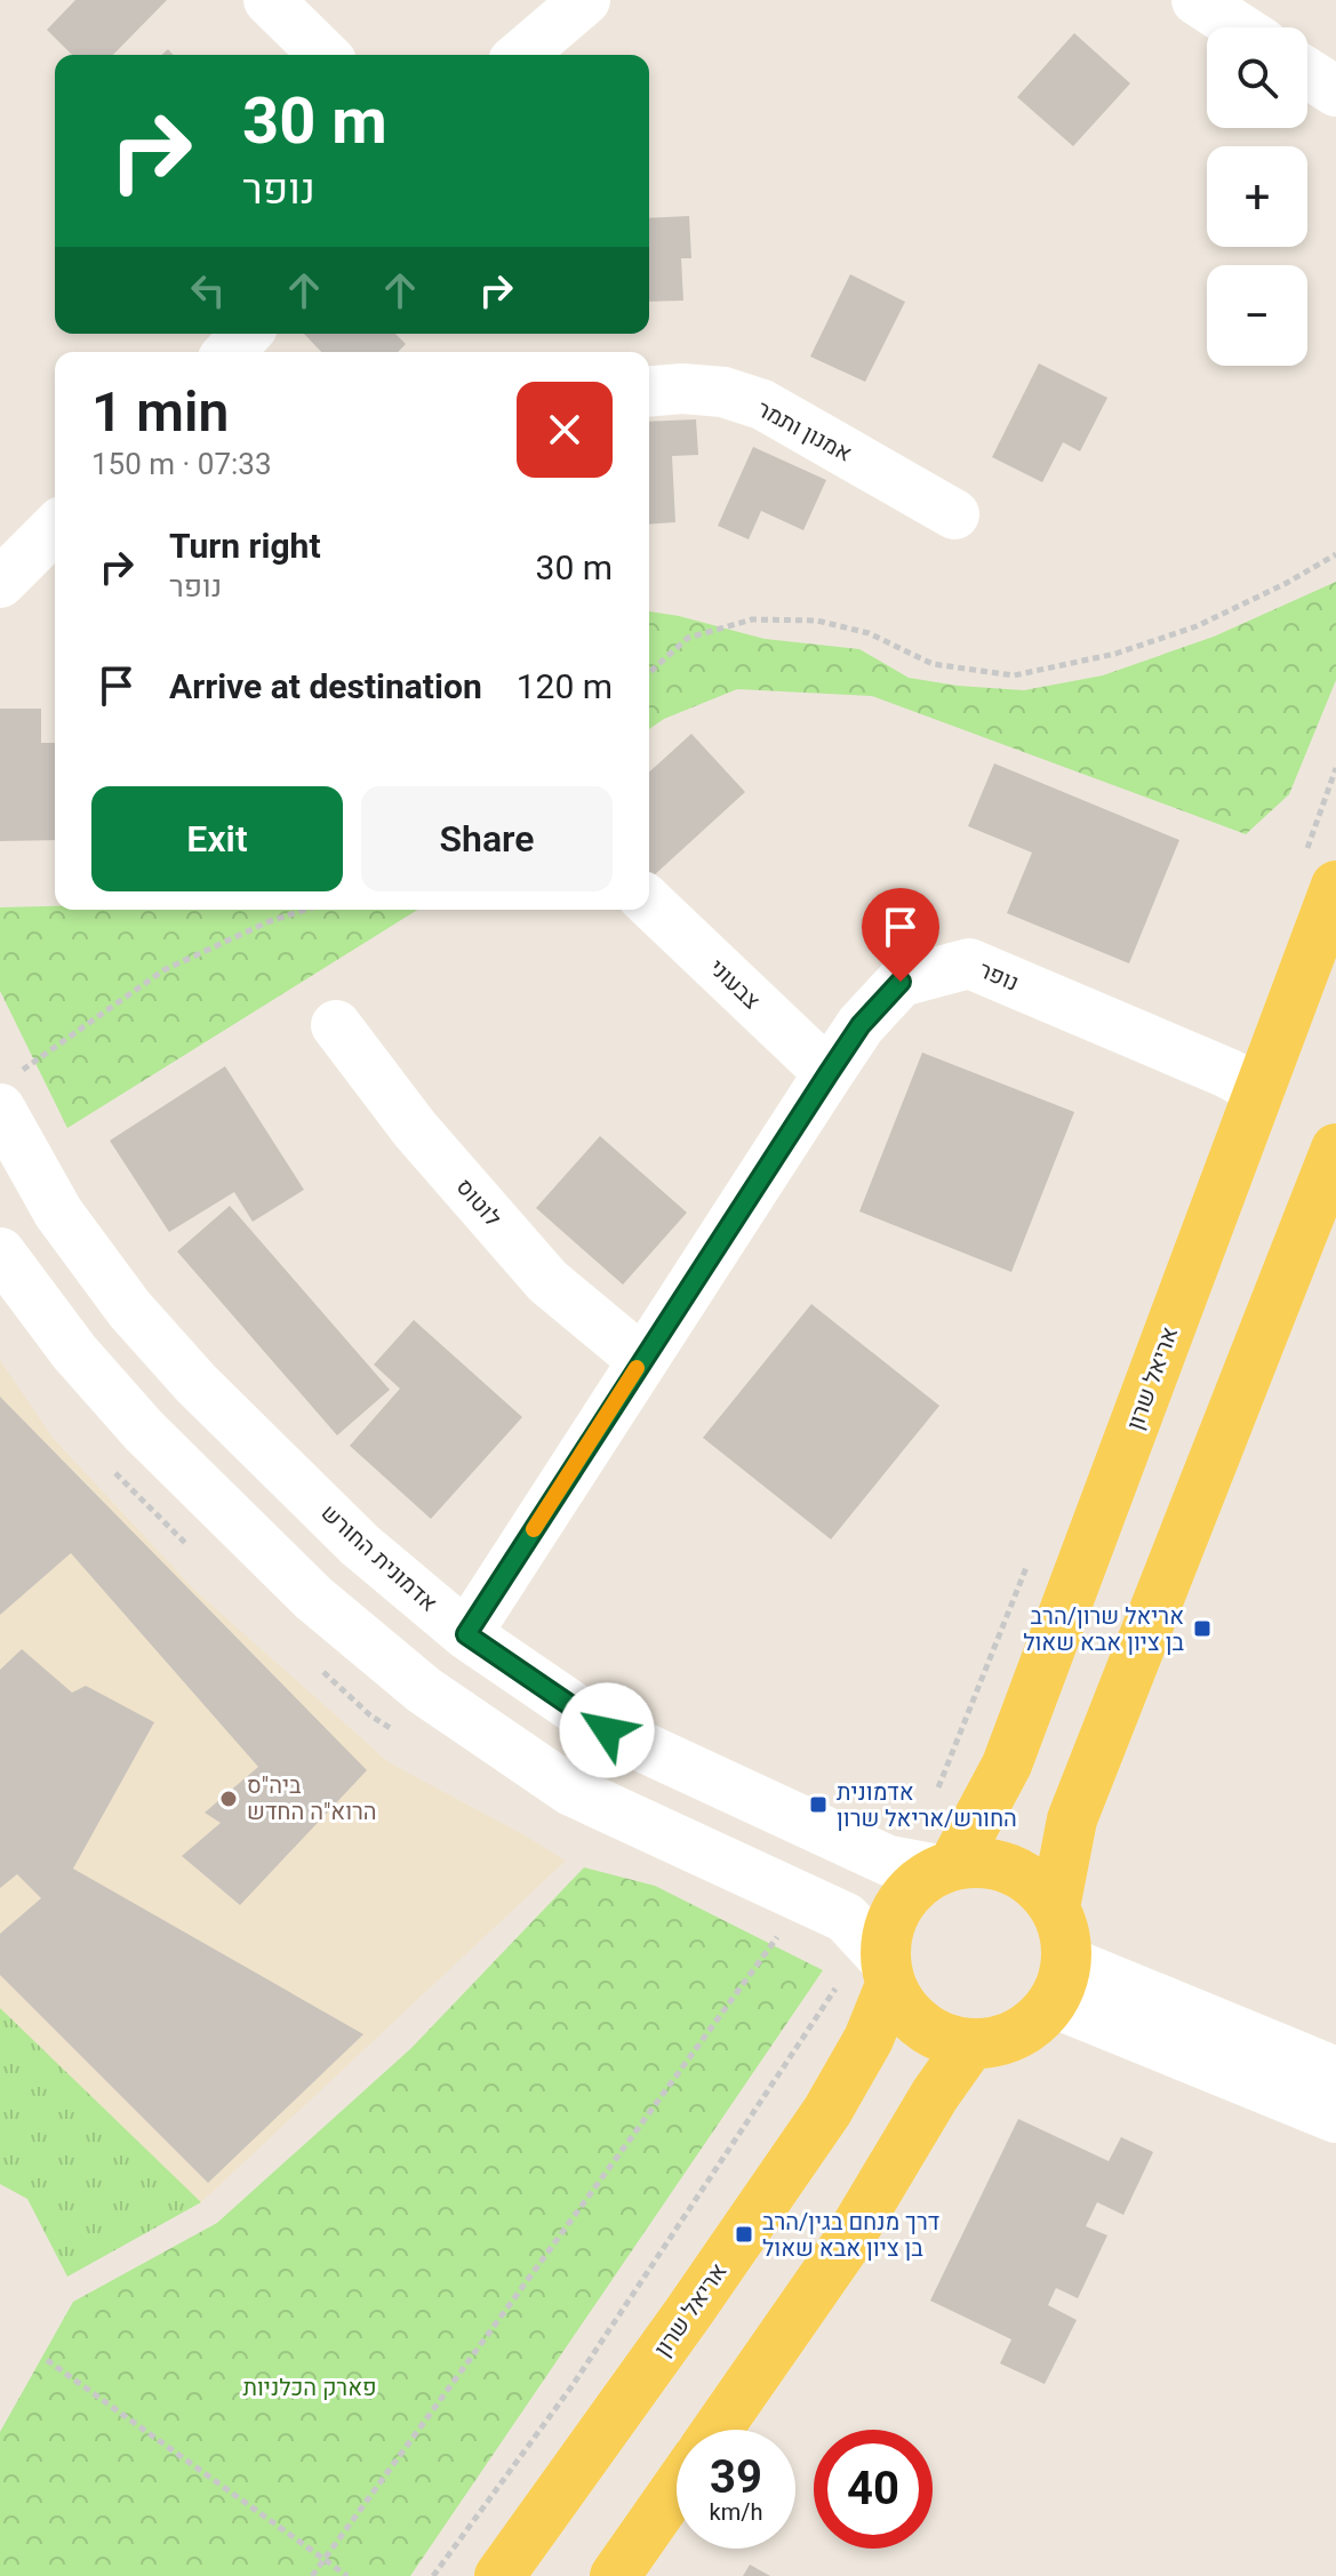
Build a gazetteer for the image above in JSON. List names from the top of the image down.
{
  "streets": {
    "main road": ["אריאל שרון"],
    "street": [
      "אמנון ותמר",
      "נופר",
      "צבעוני",
      "לוטוס",
      "אדמונית החורש"
    ]
  },
  "crossings": [
    ["נופר", "צבעוני"],
    ["נופר", "לוטוס"],
    ["נופר", "אריאל שרון"],
    ["נופר", "אדמונית החורש"],
    ["אריאל שרון", "אדמונית החורש"]
  ],
  "parks": ["פארק הכלניות"],
  "places": {
    "transit": ["אריאל שרון/הרב בן ציון אבא שאול", "אדמונית החורש/אריאל שרון", "דרך מנחם בגין/הרב בן ציון אבא שאול"],
    "other": ["ביה\"ס הרוא\"ה החדש"]
  },
  "page": {
    "map_buttons": ["+", "−"],
    "turn": ["30 m", "נופר"],
    "heading": ["1 min", "150 m · 07:33"],
    "list": [
      {
        "name": "Turn right",
        "note": "נופר",
        "value": "30 m"
      },
      {
        "name": "Arrive at destination",
        "value": "120 m"
      }
    ],
    "buttons": ["Exit", "Share"],
    "speed": "39 km/h",
    "limit": "40"
  }
}
